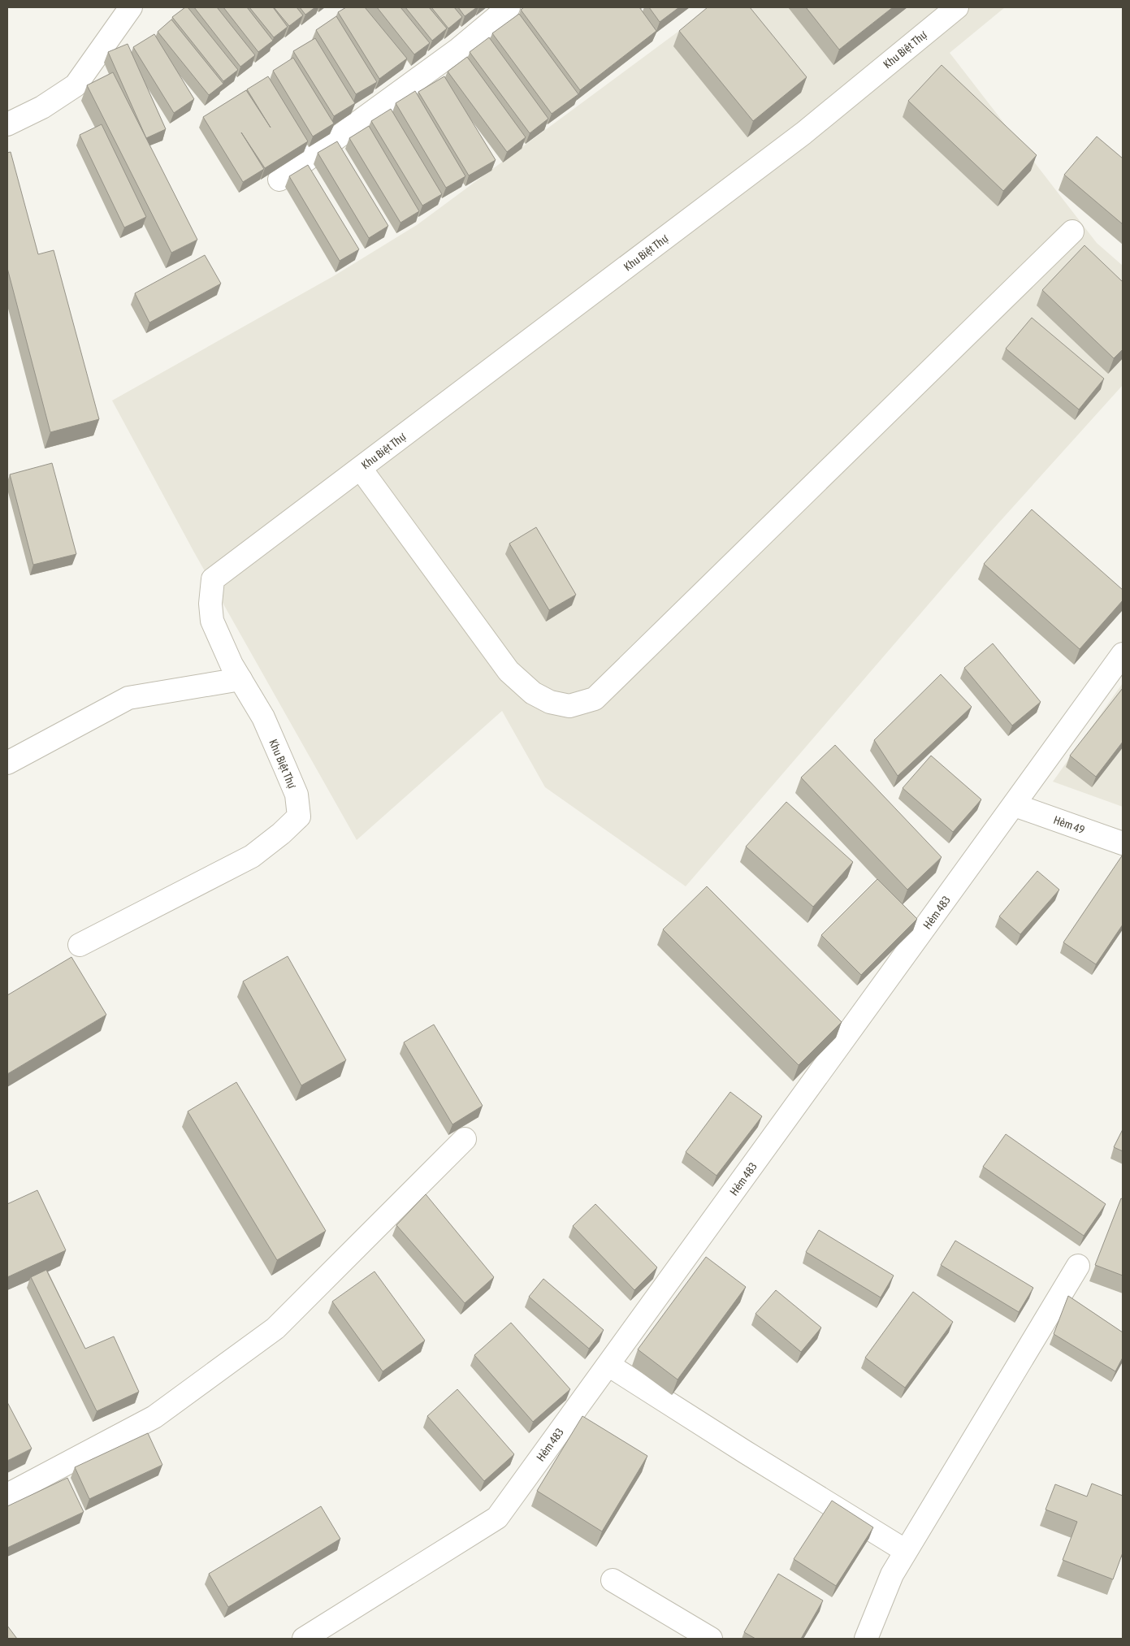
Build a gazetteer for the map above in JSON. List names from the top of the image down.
{
  "streets": {
    "street": ["Khu Biệt Thự", "Hèm 49", "Hẻm 483"]
  },
  "crossings": [
    ["Hèm 49", "Hẻm 483"]
  ]
}
